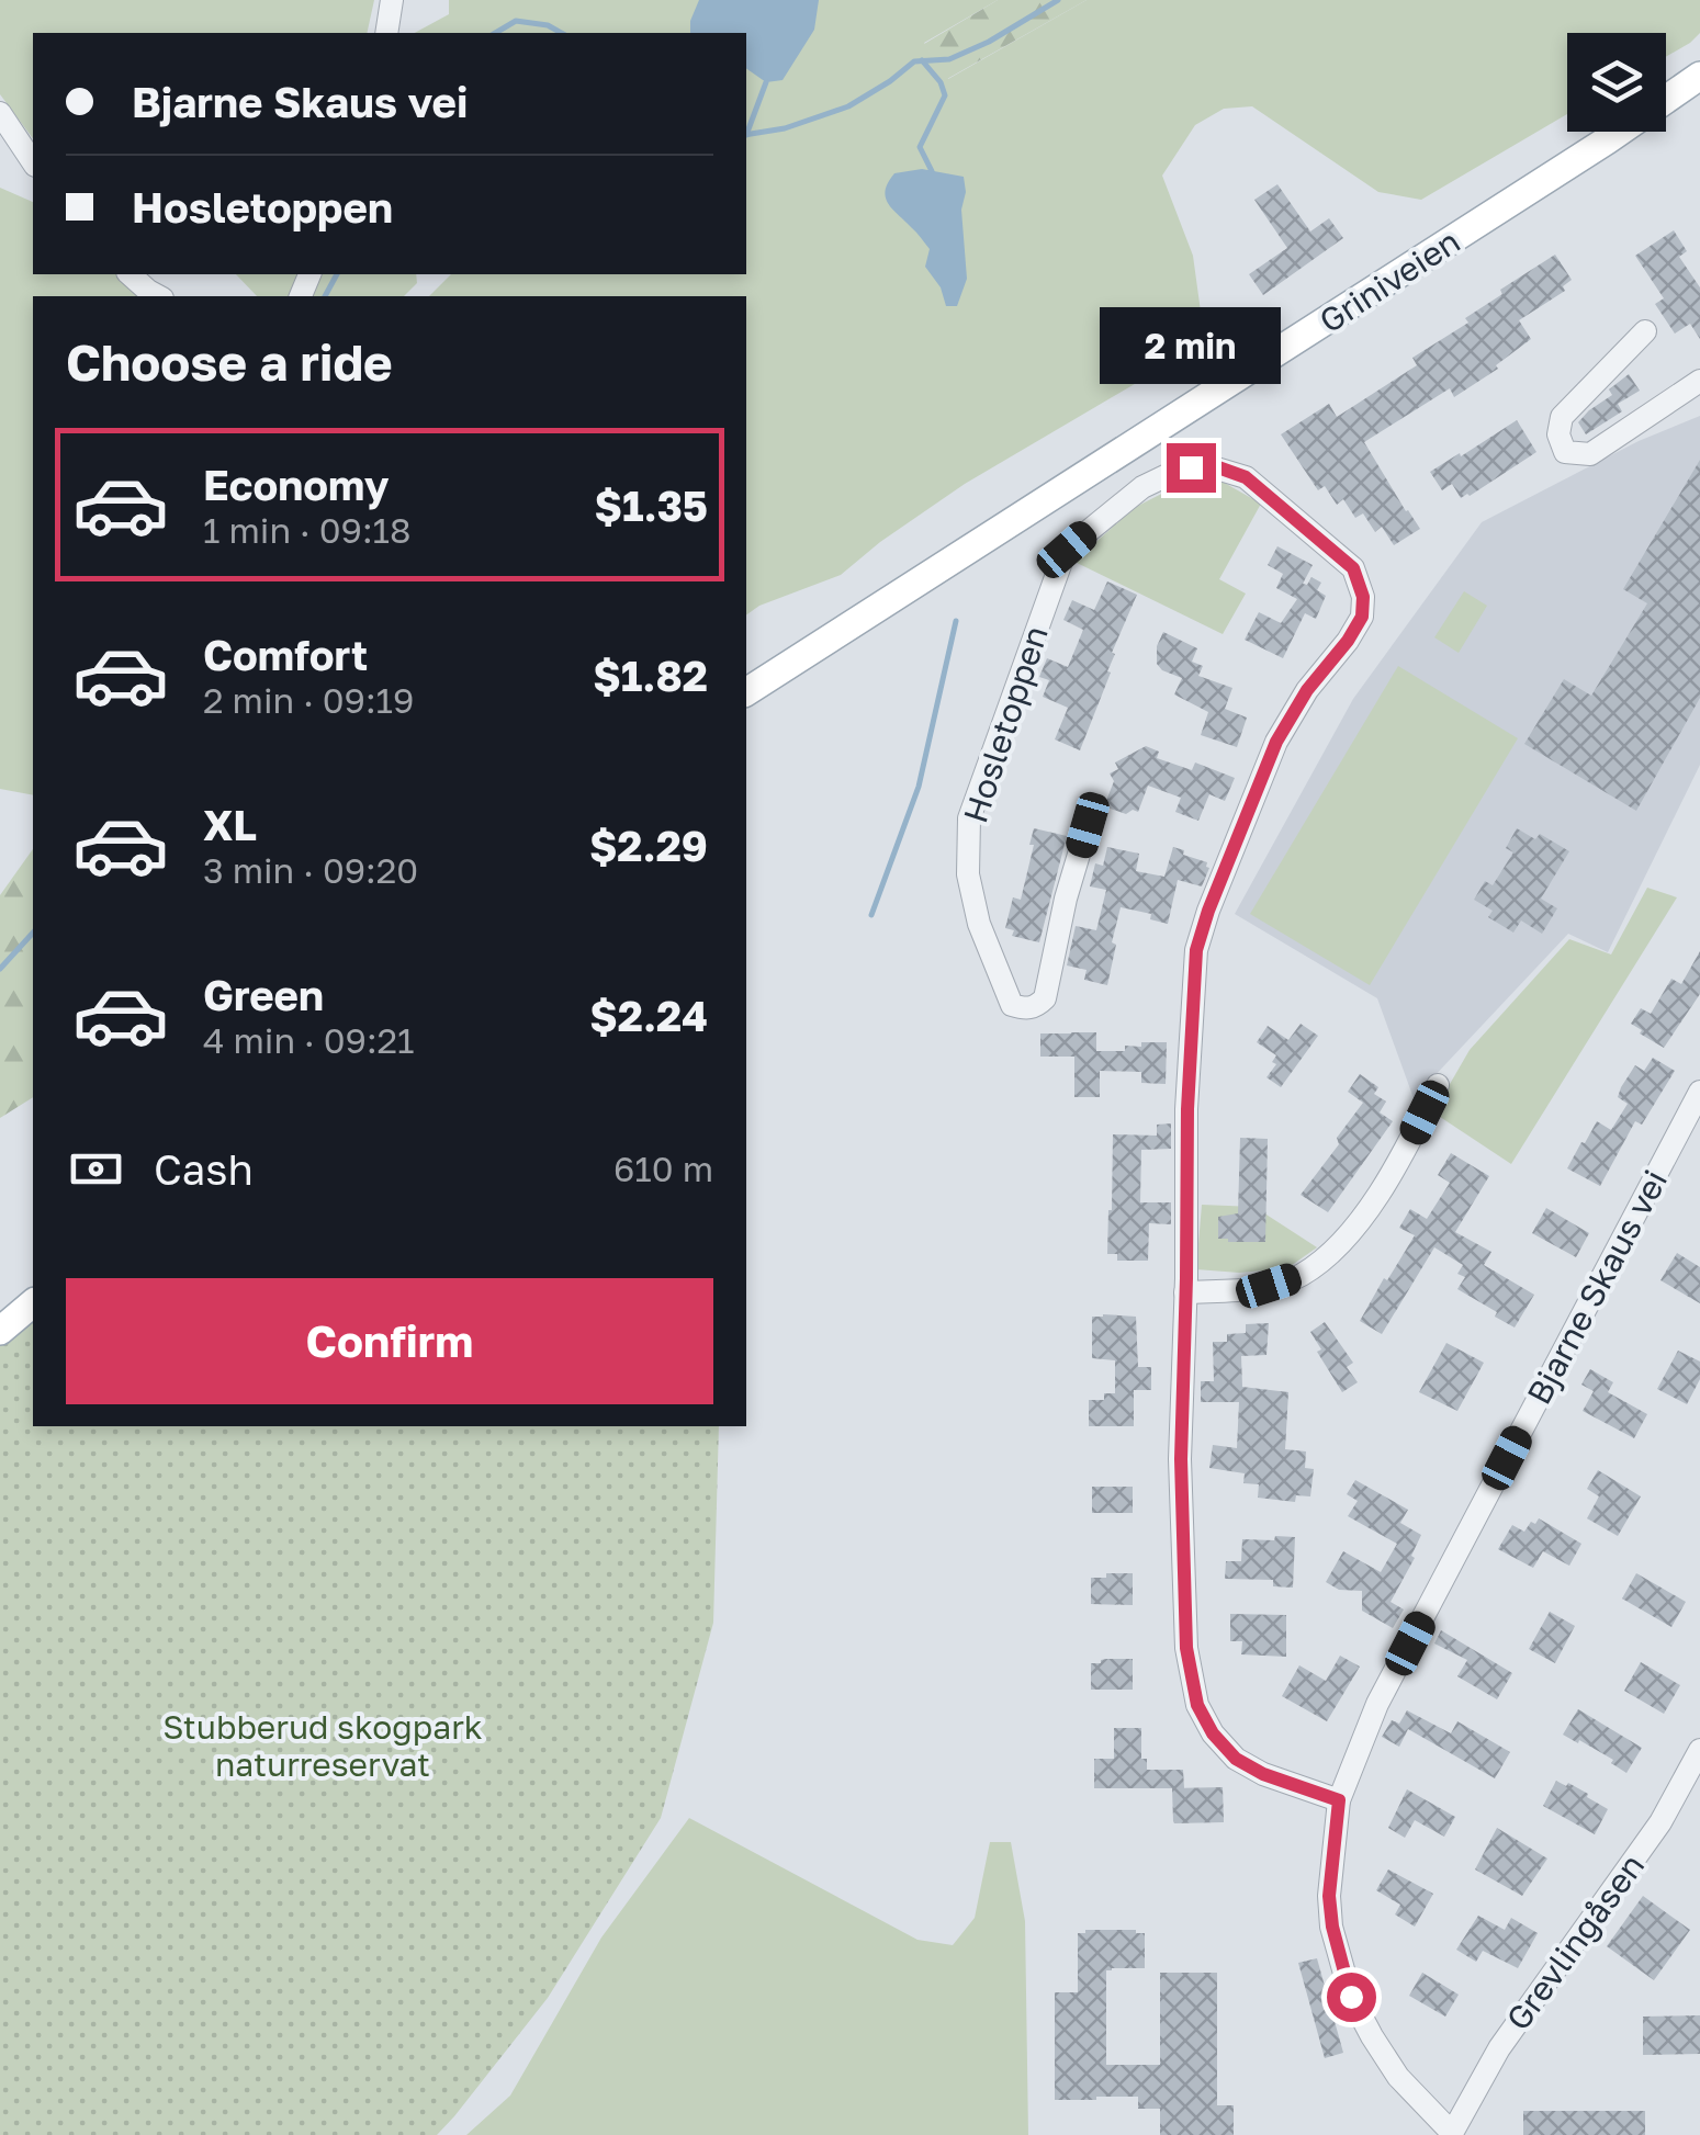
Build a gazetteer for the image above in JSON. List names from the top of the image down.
{
  "streets": {
    "main road": ["Griniveien"],
    "street": ["Hosletoppen", "Bjarne Skaus vei", "Grevlingåsen"]
  },
  "crossings": [
    ["Hosletoppen", "Bjarne Skaus vei"],
    ["Bjarne Skaus vei", "Grevlingåsen"]
  ],
  "parks": ["Stubberud skogpark naturreservat"],
  "page": {
    "banner": ["Bjarne Skaus vei", "Hosletoppen"],
    "heading": "Choose a ride",
    "bubble": "2 min",
    "list": [
      {
        "name": "Economy",
        "note": "1 min · 09:18",
        "value": "$1.35"
      },
      {
        "name": "Comfort",
        "note": "2 min · 09:19",
        "value": "$1.82"
      },
      {
        "name": "XL",
        "note": "3 min · 09:20",
        "value": "$2.29"
      },
      {
        "name": "Green",
        "note": "4 min · 09:21",
        "value": "$2.24"
      }
    ],
    "pay": ["Cash", "610 m"],
    "buttons": "Confirm"
  }
}
